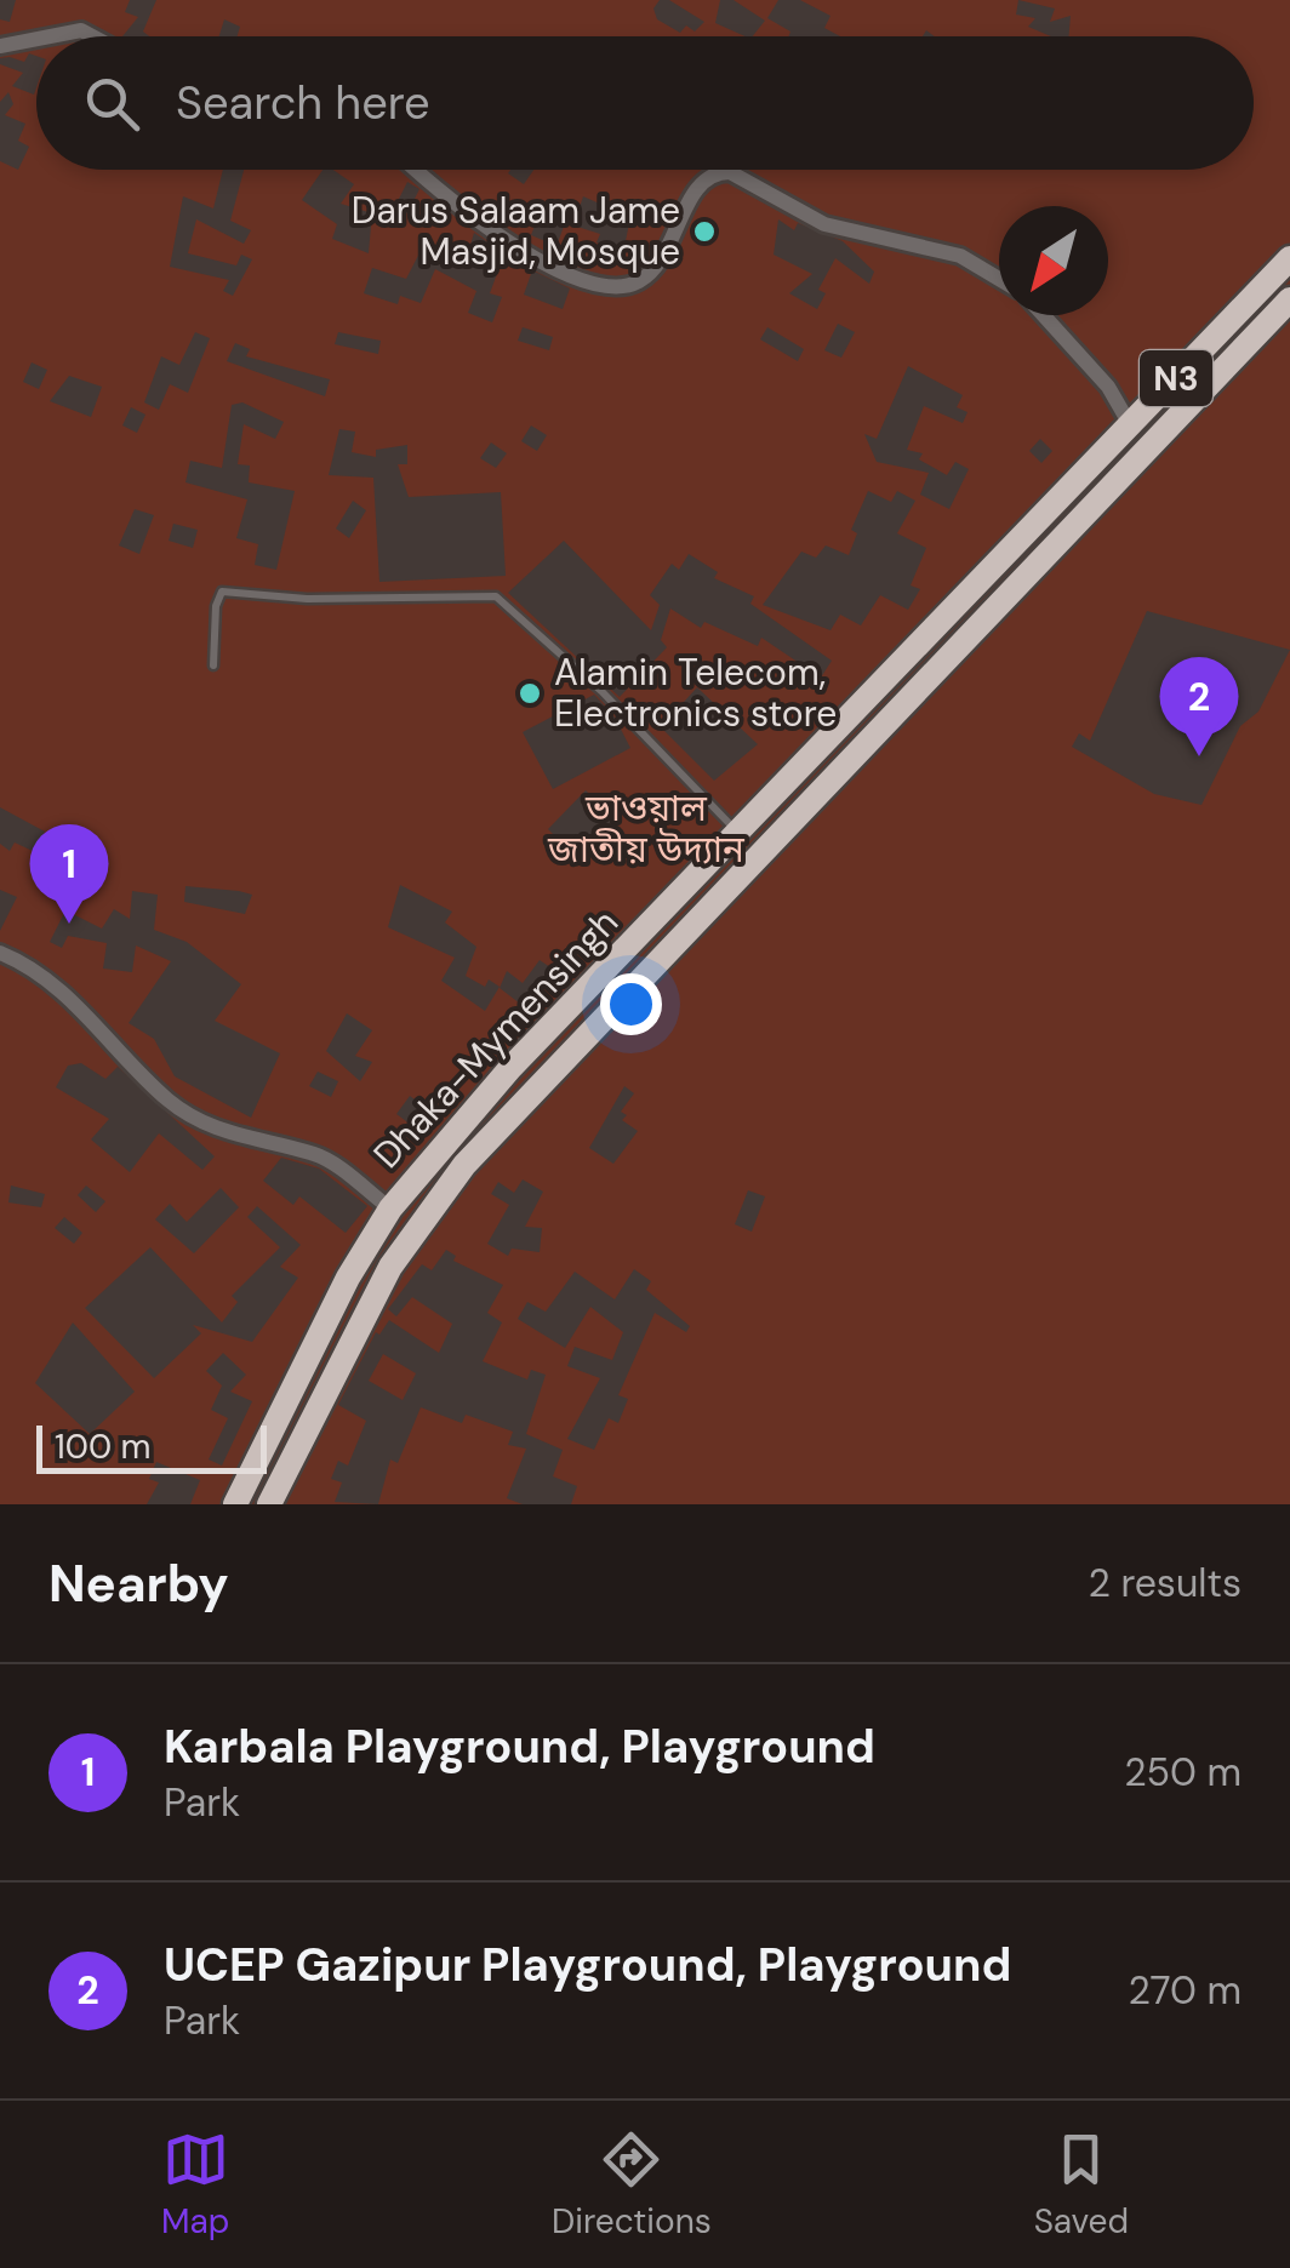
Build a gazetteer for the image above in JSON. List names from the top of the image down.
{
  "streets": {
    "highway": ["N3", "Dhaka-Mymensingh"]
  },
  "parks": ["ভাওয়াল জাতীয় উদ্যান"],
  "places": ["Darus Salaam Jame Masjid, Mosque", "Alamin Telecom, Electronics store"],
  "scale_bar": "100 m",
  "north": "bottom left",
  "page": {
    "search": "Search here",
    "pins": ["2", "1"],
    "scale": "100 m",
    "heading": ["Nearby", "2 results"],
    "list": [
      {
        "mark": "1",
        "name": "Karbala Playground, Playground",
        "note": "Park",
        "value": "250 m"
      },
      {
        "mark": "2",
        "name": "UCEP Gazipur Playground, Playground",
        "note": "Park",
        "value": "270 m"
      }
    ],
    "nav": ["Map", "Directions", "Saved"]
  }
}
